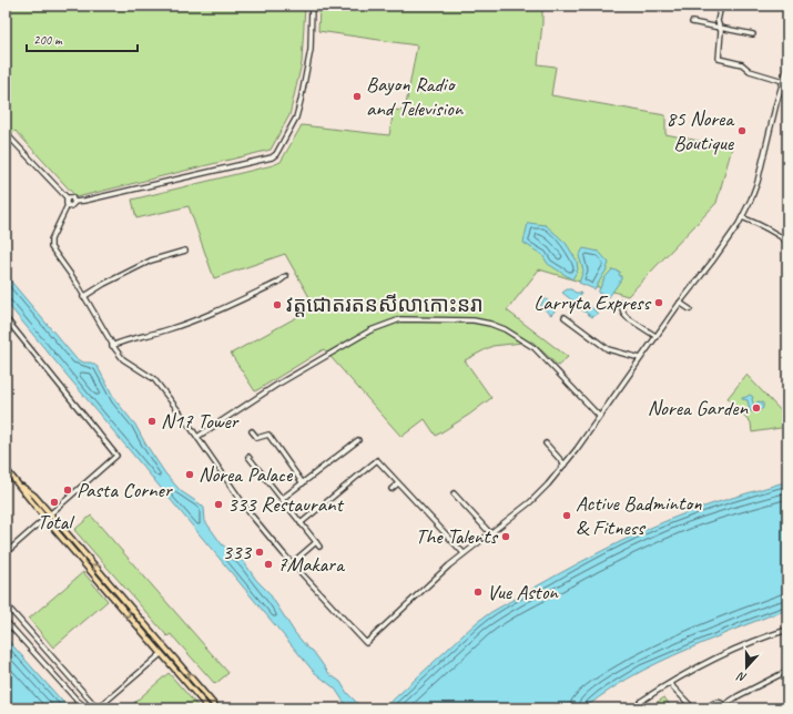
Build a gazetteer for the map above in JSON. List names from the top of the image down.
{
  "places": [
    "Bayon Radio and Television",
    "85 Norea Boutique",
    "Larryta Express",
    "វត្តជោតរតនសីលាកោះនរា",
    "Norea Garden",
    "N17 Tower",
    "Norea Palace",
    "Pasta Corner",
    "Total",
    "333 Restaurant",
    "Active Badminton & Fitness",
    "The Talents",
    "333",
    "7Makara",
    "Vue Aston"
  ],
  "scale_bar": "200 m",
  "north": "bottom"
}
